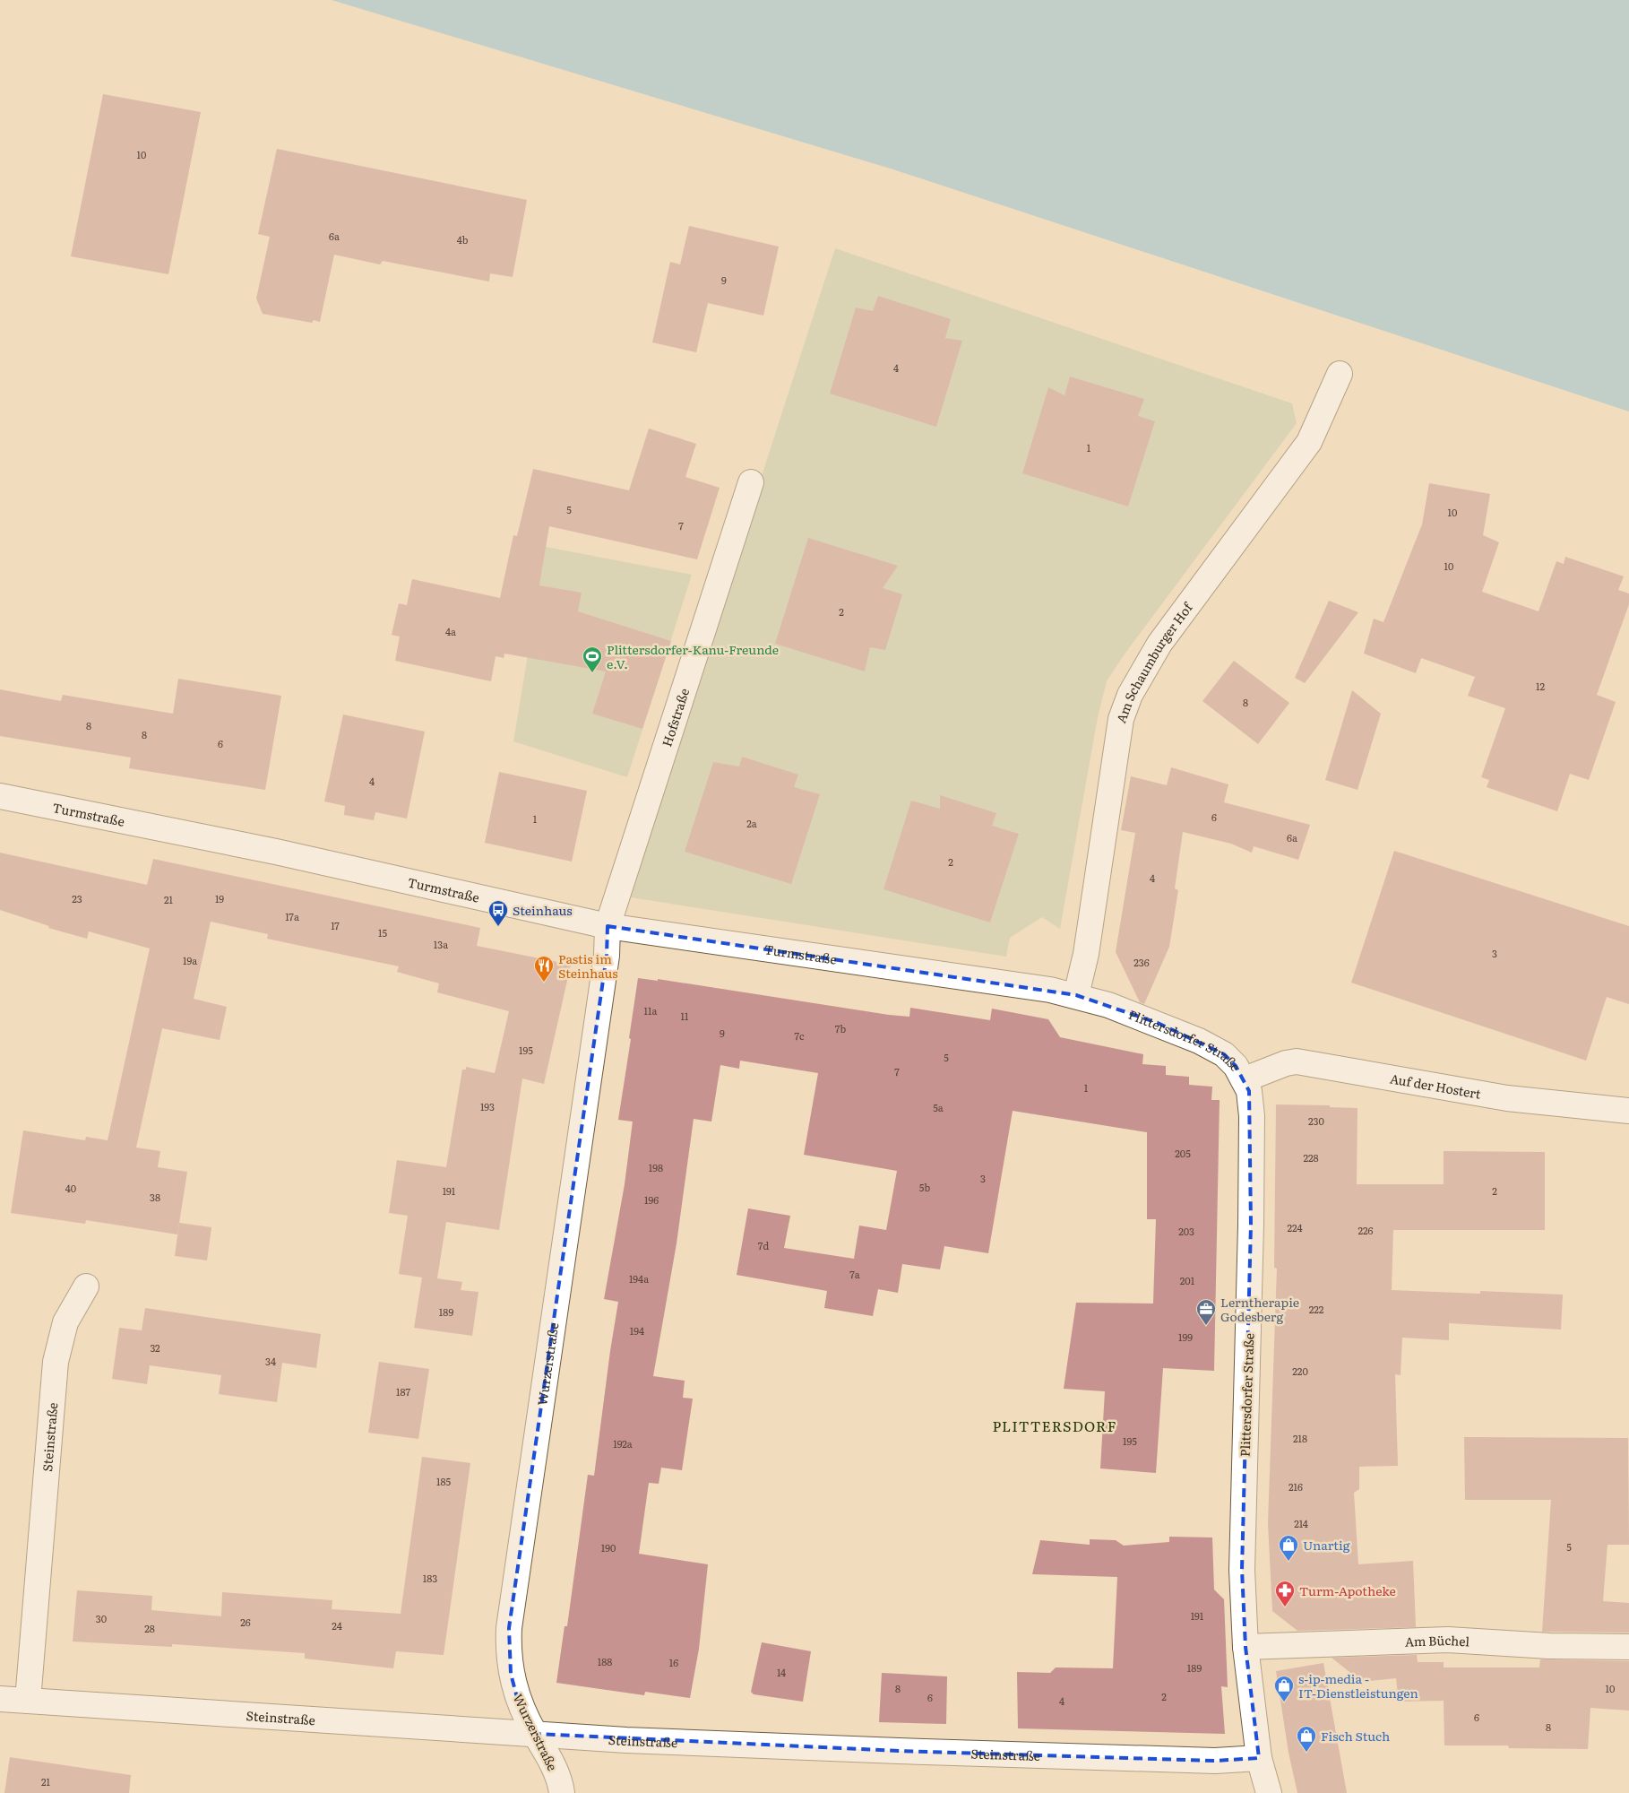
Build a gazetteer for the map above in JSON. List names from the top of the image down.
{
  "streets": {
    "street": [
      "Am Schaumburger Hof",
      "Hofstraße",
      "Turmstraße",
      "Plittersdorfer Straße",
      "Auf der Hostert",
      "Wurzerstraße",
      "Steinstraße",
      "Am Büchel"
    ]
  },
  "crossings": [
    ["Am Schaumburger Hof", "Turmstraße"],
    ["Am Schaumburger Hof", "Plittersdorfer Straße"],
    ["Hofstraße", "Turmstraße"],
    ["Hofstraße", "Wurzerstraße"],
    ["Turmstraße", "Plittersdorfer Straße"],
    ["Turmstraße", "Wurzerstraße"],
    ["Plittersdorfer Straße", "Auf der Hostert"],
    ["Plittersdorfer Straße", "Steinstraße"],
    ["Plittersdorfer Straße", "Am Büchel"],
    ["Wurzerstraße", "Steinstraße"]
  ],
  "districts": ["PLITTERSDORF"],
  "places": {
    "sports": ["Plittersdorfer-Kanu-Freunde e.V."],
    "bus stop": ["Steinhaus"],
    "restaurant": ["Pastis im Steinhaus"],
    "office": ["Lerntherapie Godesberg"],
    "shop": ["Unartig", "s-ip-media - IT-Dienstleistungen", "Fisch Stuch"],
    "pharmacy": ["Turm-Apotheke"]
  },
  "house_numbers": [
    "10",
    "6a",
    "4b",
    "9",
    "4",
    "1",
    "5",
    "10",
    "7",
    "10",
    "2",
    "4a",
    "12",
    "8",
    "8",
    "8",
    "6",
    "4",
    "6",
    "1",
    "2a",
    "6a",
    "2",
    "4",
    "23",
    "19",
    "21",
    "17a",
    "17",
    "15",
    "13a",
    "3",
    "19a",
    "236",
    "11a",
    "11",
    "7b",
    "9",
    "7c",
    "195",
    "5",
    "7",
    "1",
    "193",
    "5a",
    "230",
    "205",
    "228",
    "198",
    "3",
    "5b",
    "40",
    "191",
    "2",
    "38",
    "196",
    "224",
    "226",
    "203",
    "7d",
    "7a",
    "194a",
    "201",
    "222",
    "189",
    "194",
    "199",
    "32",
    "34",
    "220",
    "187",
    "218",
    "195",
    "192a",
    "185",
    "216",
    "214",
    "5",
    "190",
    "183",
    "191",
    "30",
    "26",
    "24",
    "28",
    "188",
    "16",
    "189",
    "14",
    "8",
    "10",
    "2",
    "6",
    "4",
    "6",
    "8",
    "21"
  ]
}
